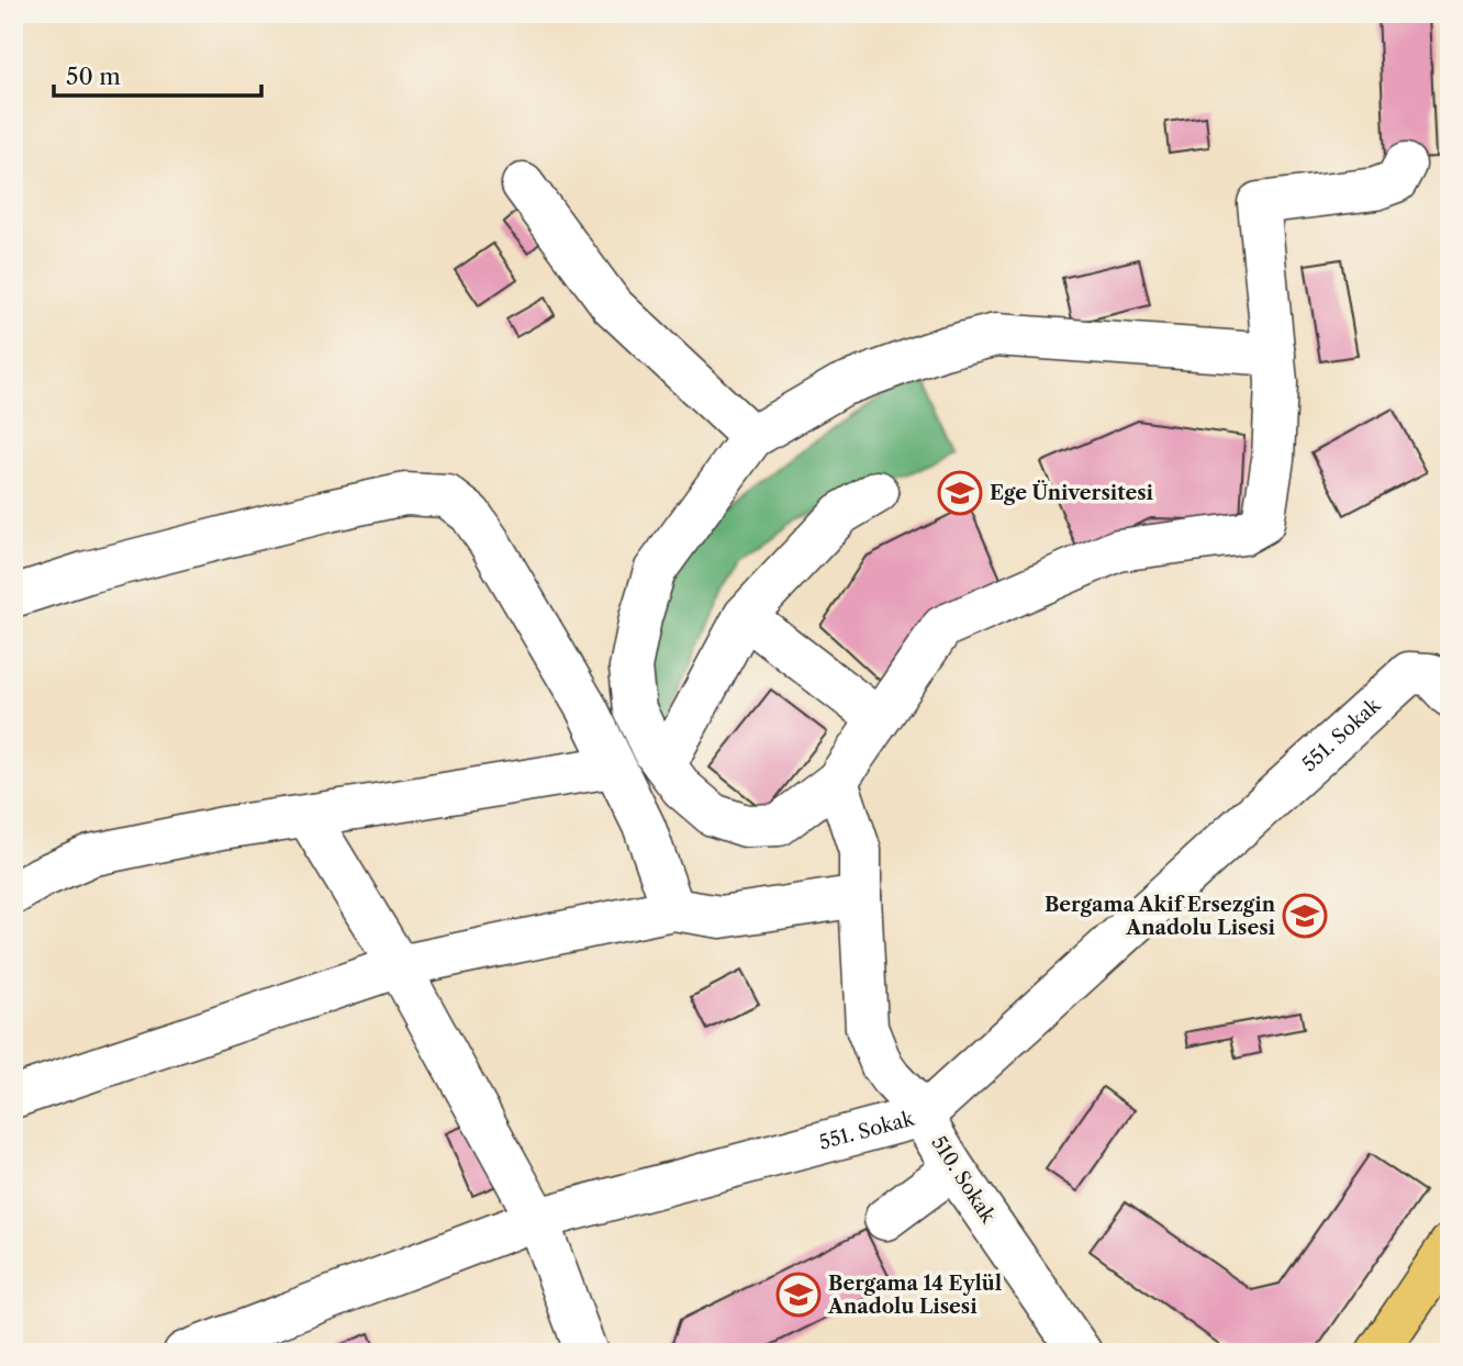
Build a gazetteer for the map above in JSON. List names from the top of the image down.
{
  "streets": {
    "street": ["551. Sokak", "510. Sokak"]
  },
  "crossings": [
    ["551. Sokak", "510. Sokak"]
  ],
  "places": {
    "school or university": ["Ege Üniversitesi", "Bergama Akif Ersezgin Anadolu Lisesi", "Bergama 14 Eylül Anadolu Lisesi"]
  },
  "scale_bar": "50 m"
}
